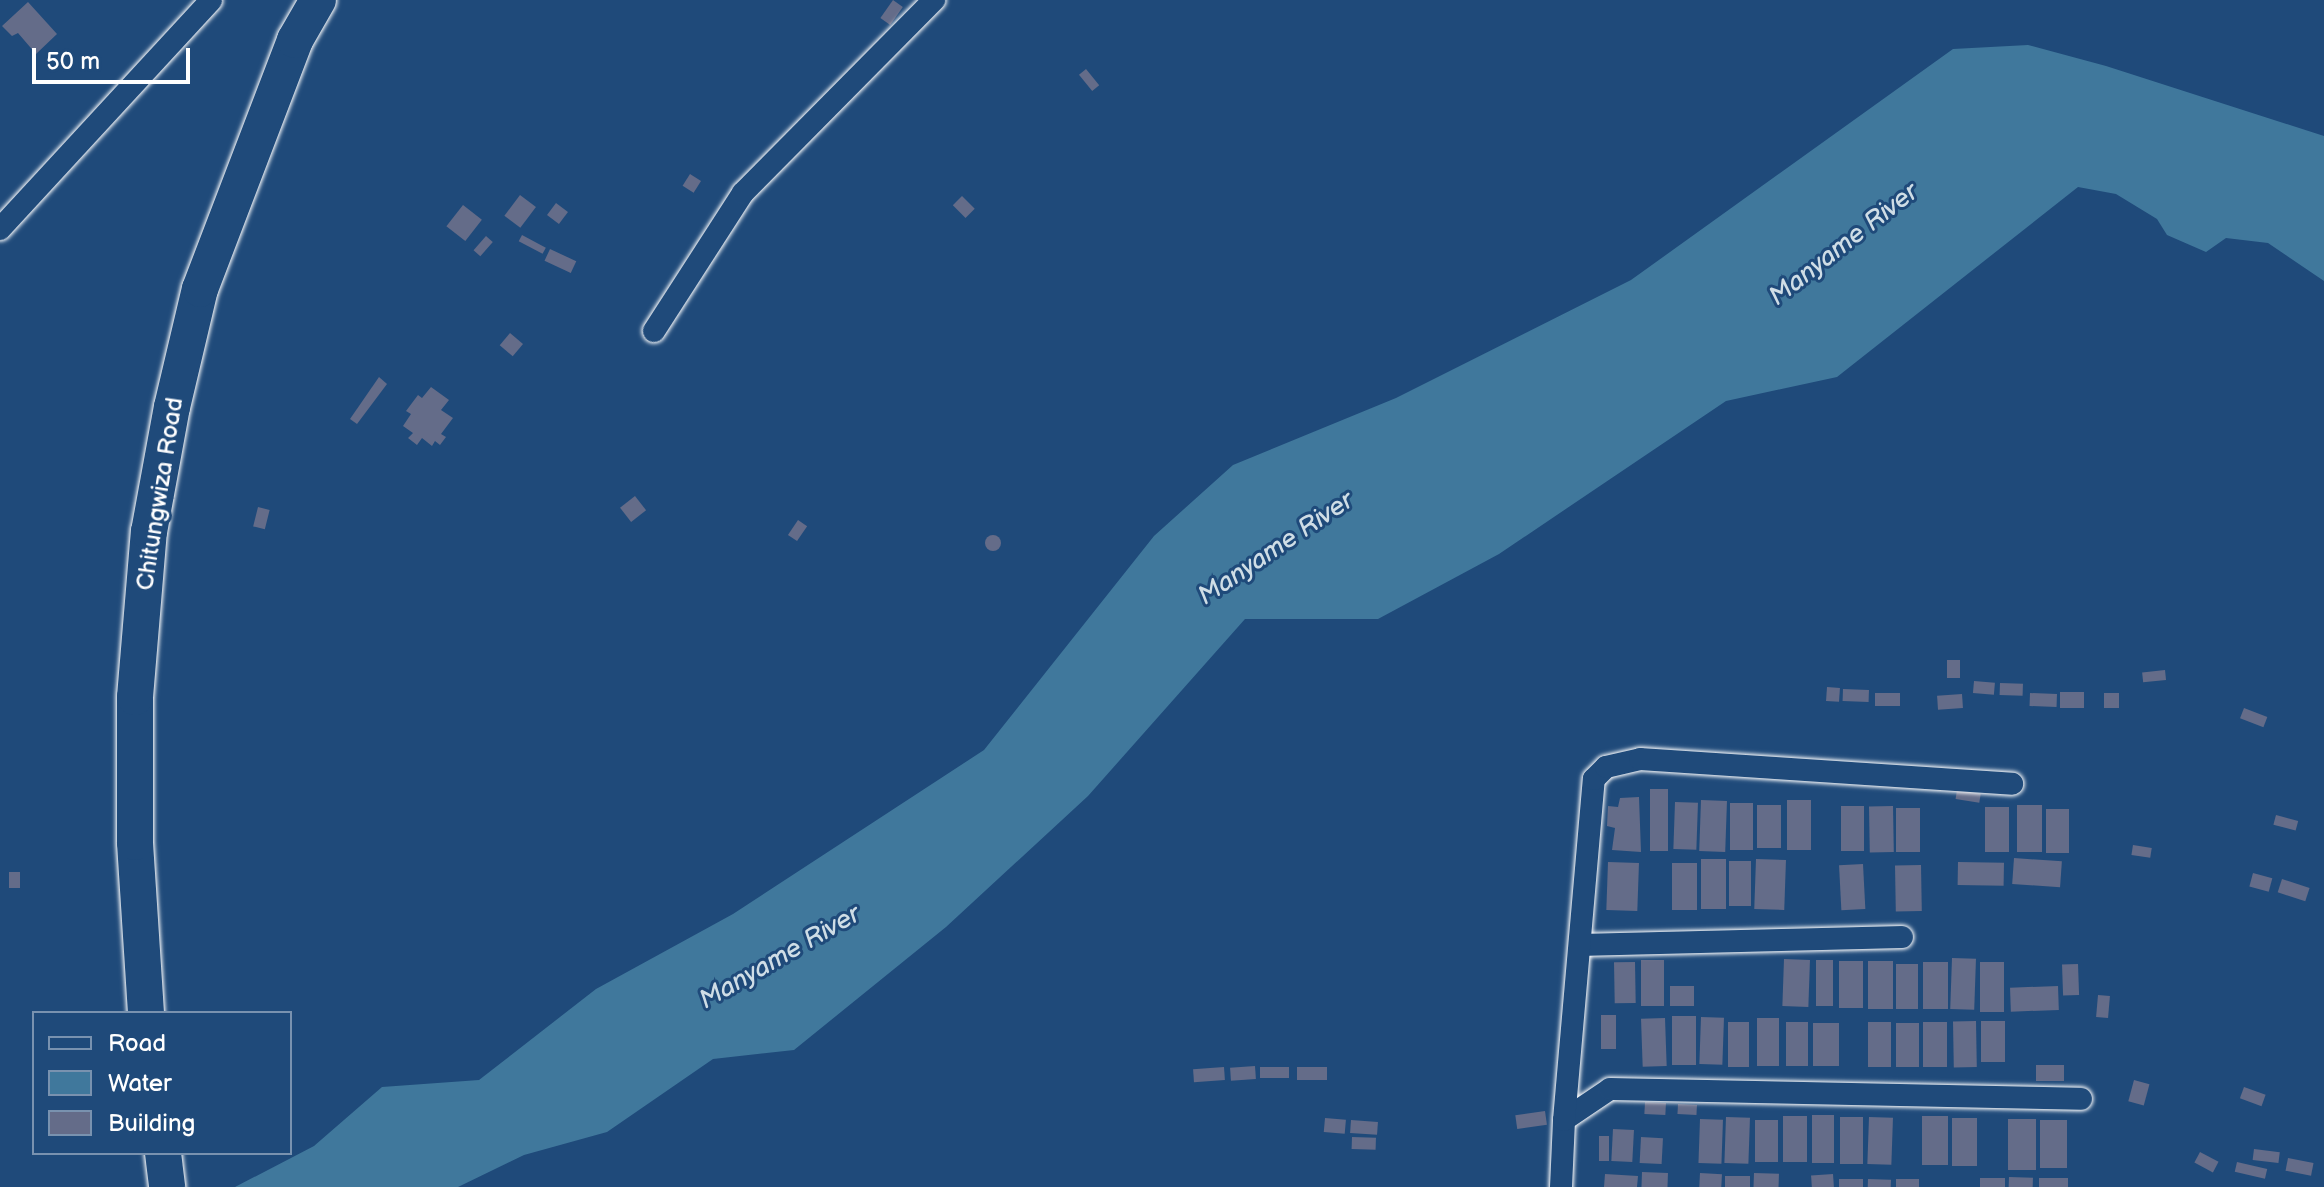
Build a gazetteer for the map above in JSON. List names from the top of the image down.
{
  "streets": {
    "main road": ["Chitungwiza Road"]
  },
  "water": ["Manyame River"],
  "legend": ["Road", "Water", "Building"],
  "scale_bar": "50 m"
}
